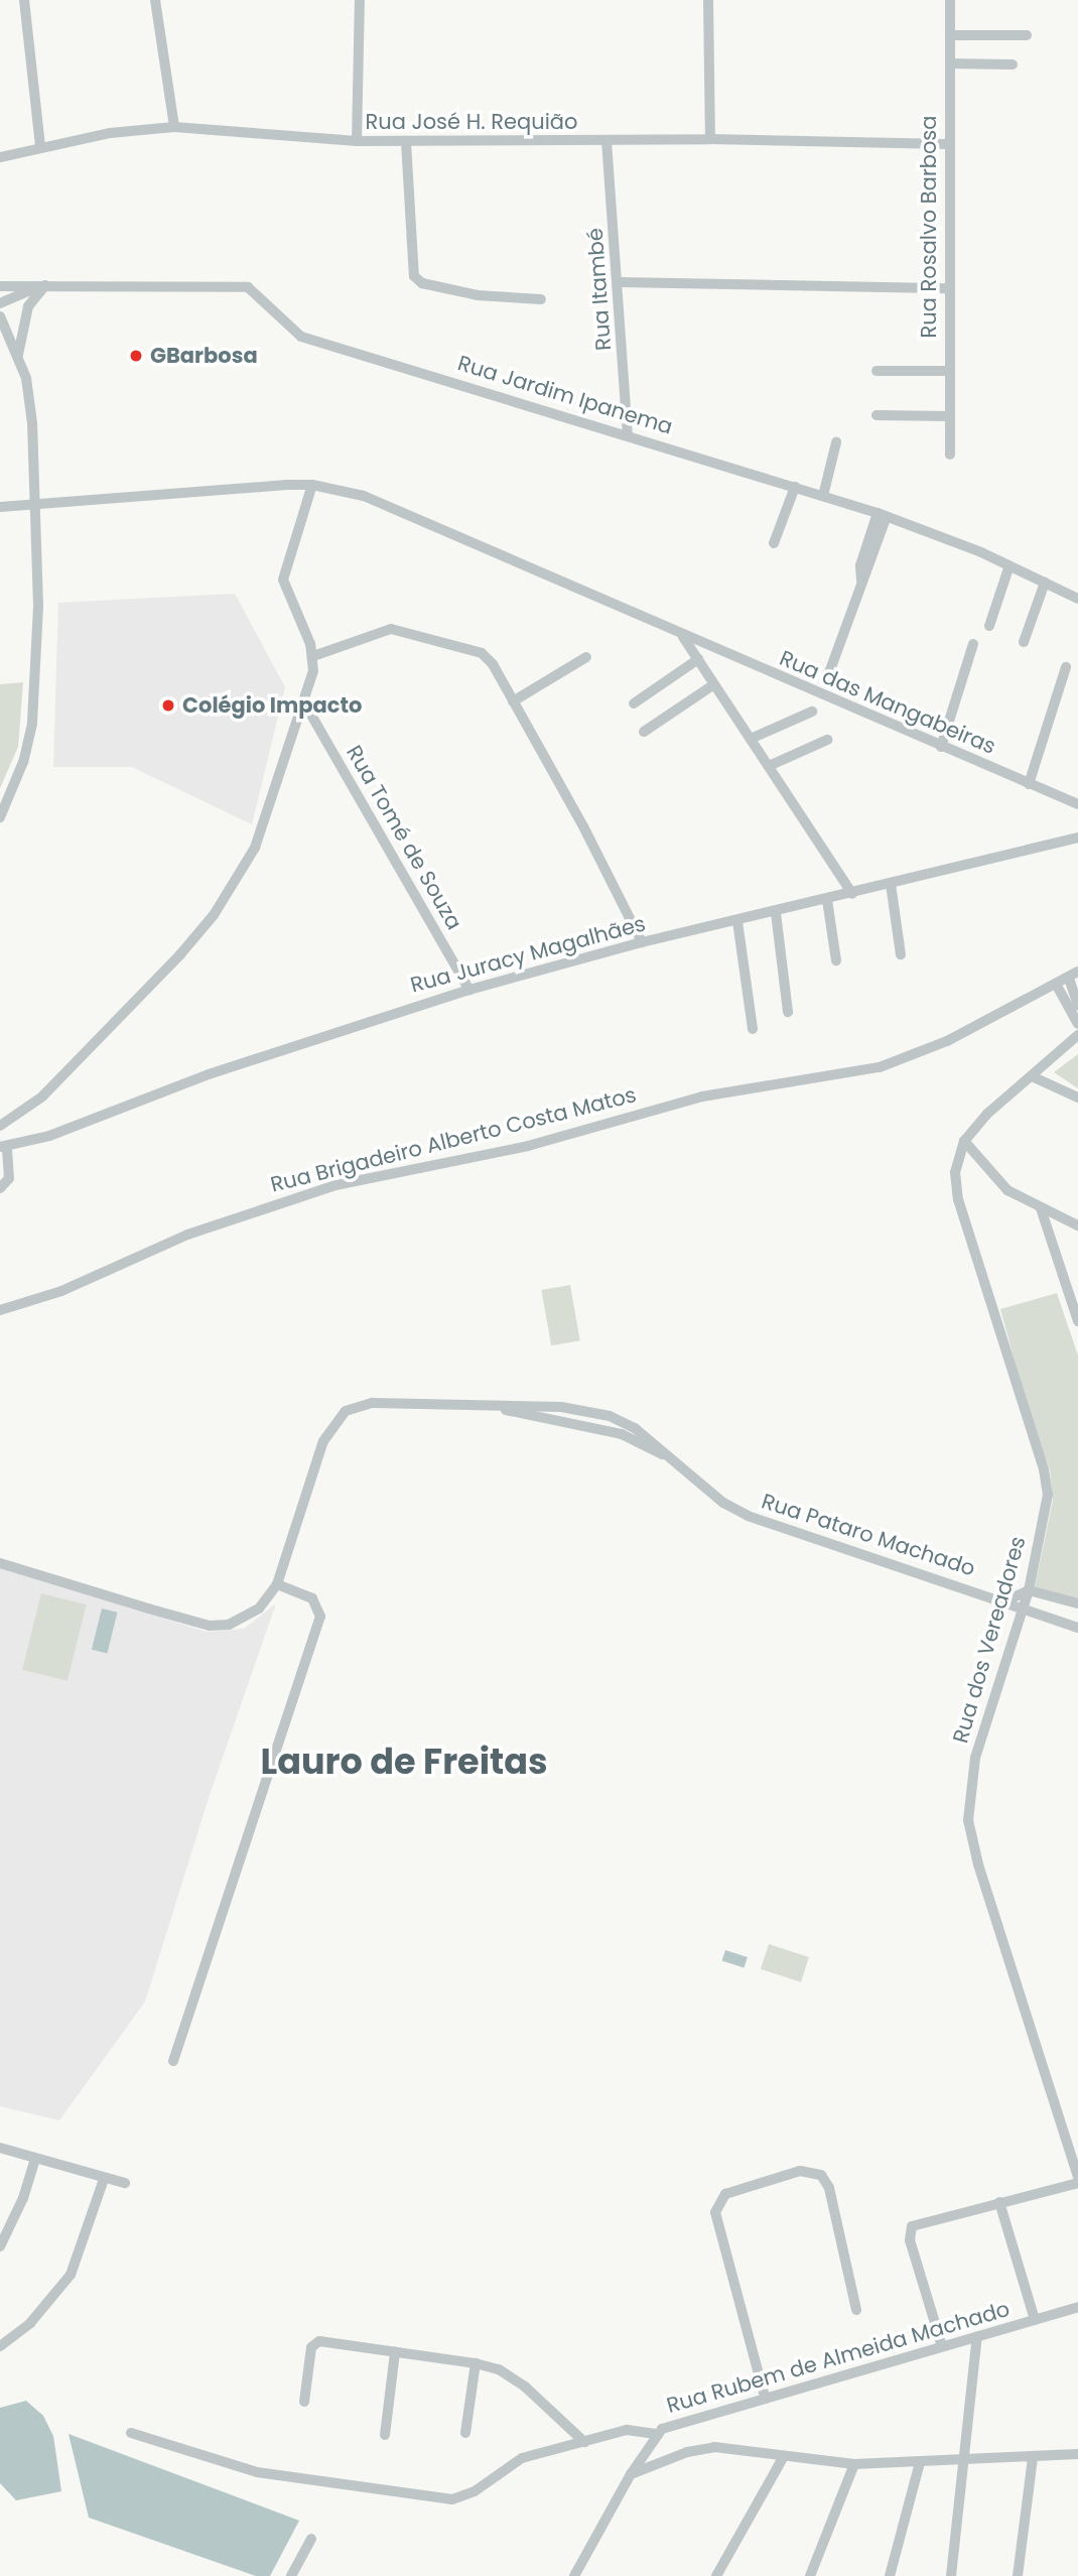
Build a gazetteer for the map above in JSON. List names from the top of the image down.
{
  "streets": {
    "street": [
      "Rua José H. Requião",
      "Rua Rosalvo Barbosa",
      "Rua Itambé",
      "Rua Jardim Ipanema",
      "Rua das Mangabeiras",
      "Rua Tomé de Souza",
      "Rua Juracy Magalhães",
      "Rua Brigadeiro Alberto Costa Matos",
      "Rua Pataro Machado",
      "Rua dos Vereadores",
      "Rua Rubem de Almeida Machado"
    ]
  },
  "crossings": [
    ["Rua José H. Requião", "Rua Rosalvo Barbosa"],
    ["Rua José H. Requião", "Rua Itambé"],
    ["Rua Itambé", "Rua Jardim Ipanema"],
    ["Rua Tomé de Souza", "Rua Juracy Magalhães"],
    ["Rua Pataro Machado", "Rua dos Vereadores"]
  ],
  "districts": ["Lauro de Freitas"],
  "places": ["GBarbosa", "Colégio Impacto"]
}
